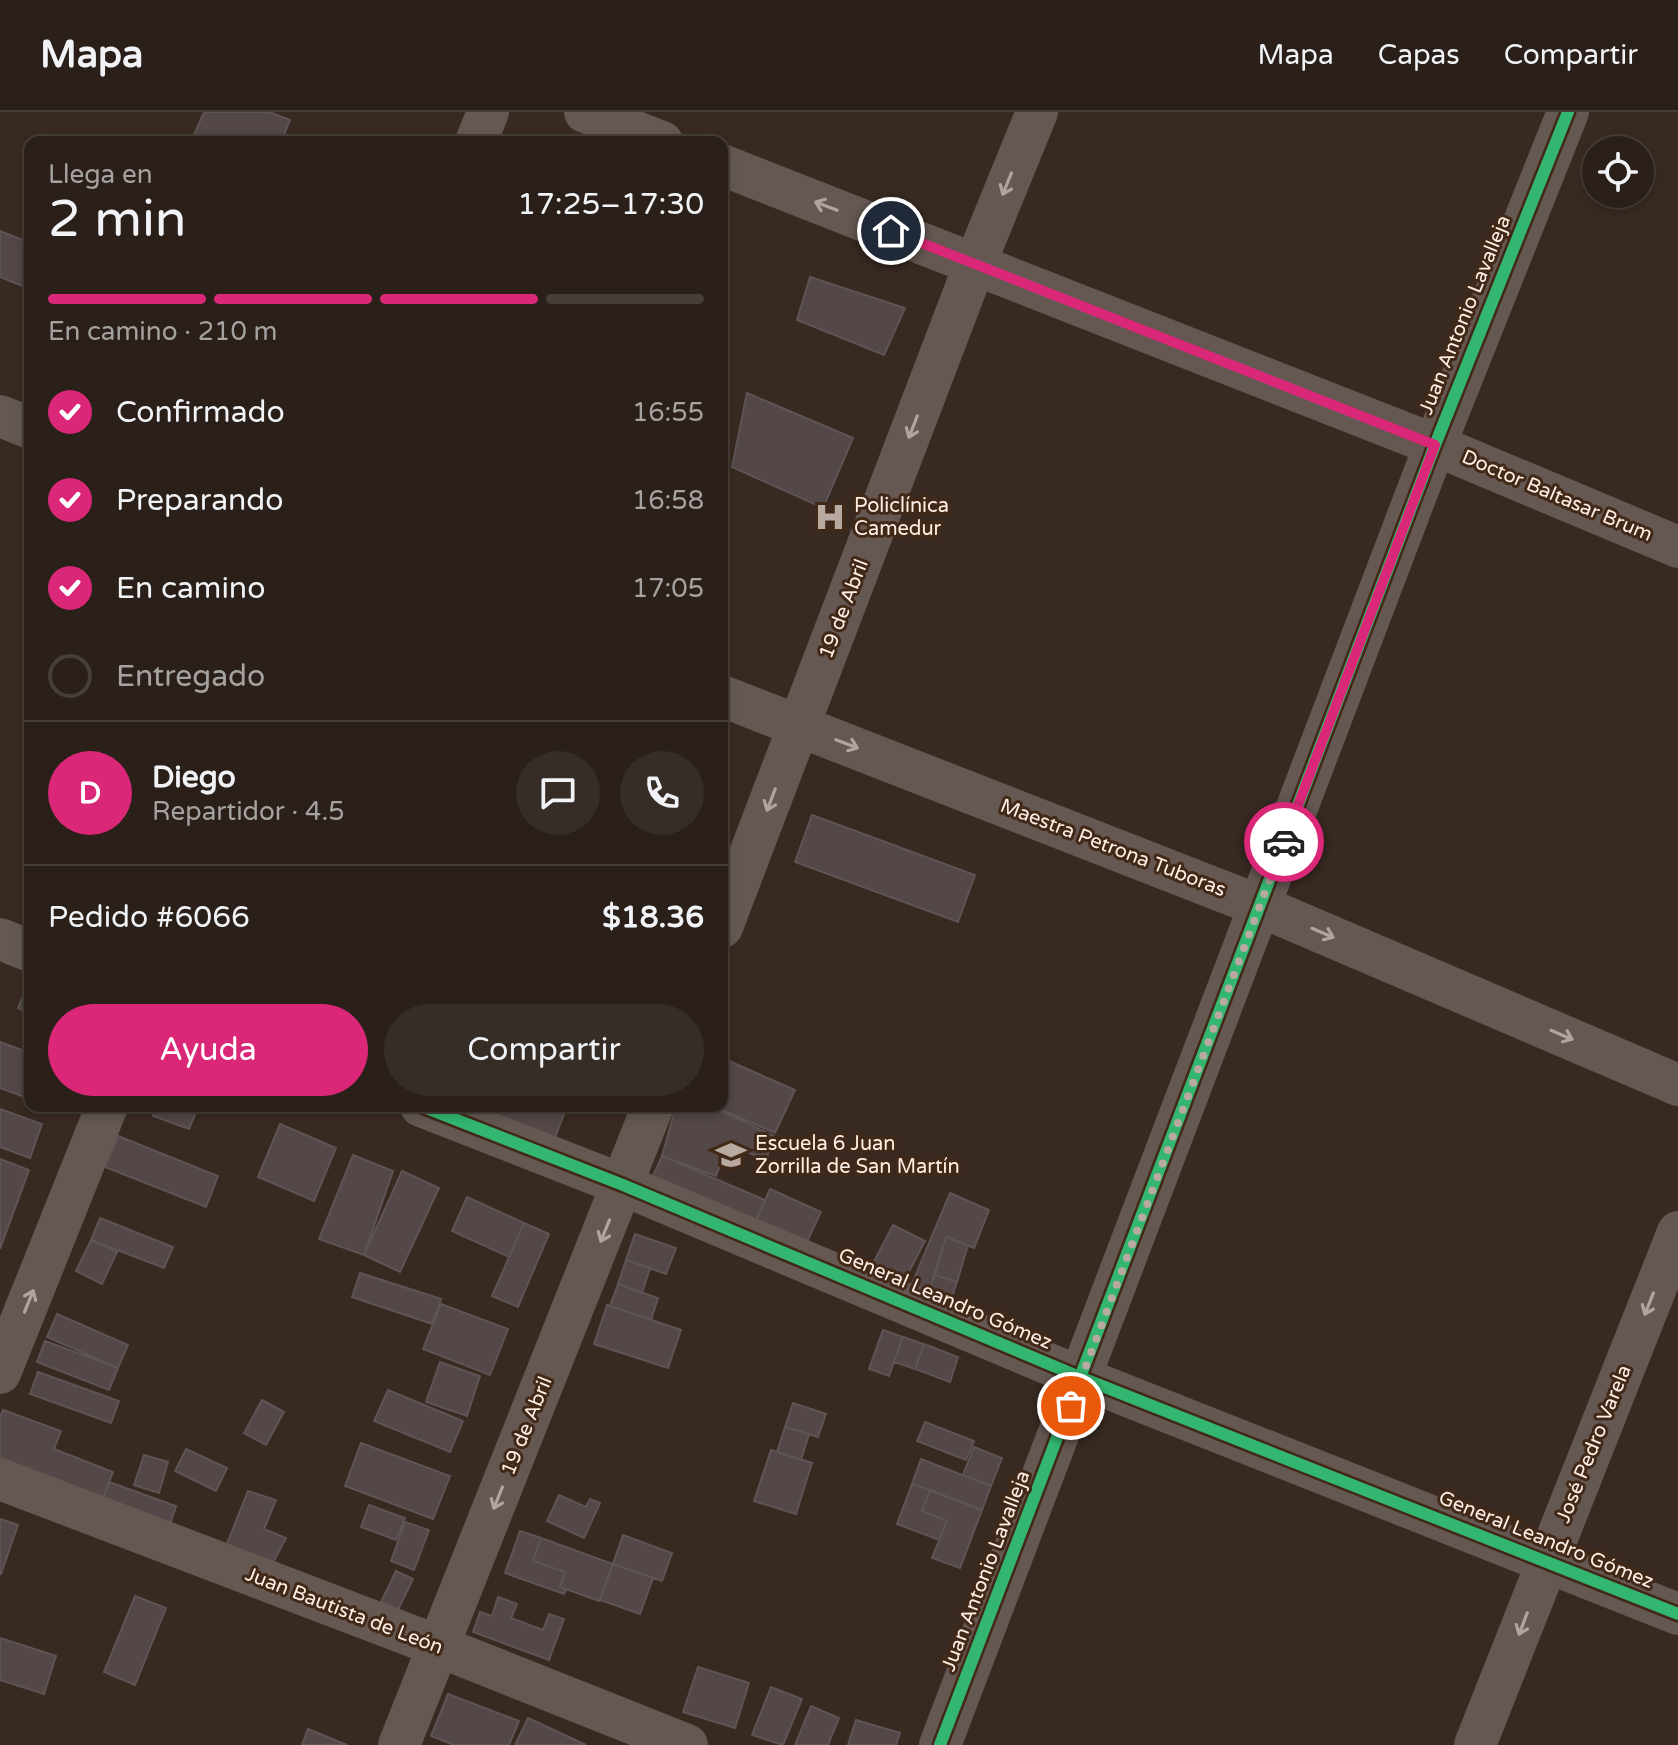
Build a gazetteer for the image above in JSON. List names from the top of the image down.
{
  "streets": {
    "street": [
      "Juan Antonio Lavalleja",
      "Doctor Baltasar Brum",
      "19 de Abril",
      "Maestra Petrona Tuboras",
      "General Leandro Gómez",
      "José Pedro Varela",
      "Juan Bautista de León"
    ]
  },
  "crossings": [
    ["Juan Antonio Lavalleja", "Doctor Baltasar Brum"],
    ["Juan Antonio Lavalleja", "Maestra Petrona Tuboras"],
    ["Juan Antonio Lavalleja", "General Leandro Gómez"],
    ["Doctor Baltasar Brum", "19 de Abril"],
    ["19 de Abril", "Maestra Petrona Tuboras"],
    ["19 de Abril", "General Leandro Gómez"],
    ["19 de Abril", "Juan Bautista de León"],
    ["General Leandro Gómez", "José Pedro Varela"]
  ],
  "one_way": ["19 de Abril", "Maestra Petrona Tuboras", "José Pedro Varela"],
  "places": {
    "hospital": ["Policlínica Camedur"],
    "school or university": ["Escuela 6 Juan Zorrilla de San Martín"]
  },
  "page": {
    "header": "Mapa",
    "nav": ["Mapa", "Capas", "Compartir"],
    "heading": ["2 min", "Llega en", "17:25–17:30"],
    "panel": [
      "Diego",
      "Repartidor · 4.5",
      "Pedido #6066",
      "$18.36"
    ],
    "bar": "En camino · 210 m",
    "list": [
      ["Confirmado", "16:55"],
      ["Preparando", "16:58"],
      ["En camino", "17:05"],
      "Entregado"
    ],
    "round": "D",
    "buttons": ["Ayuda", "Compartir"]
  }
}
